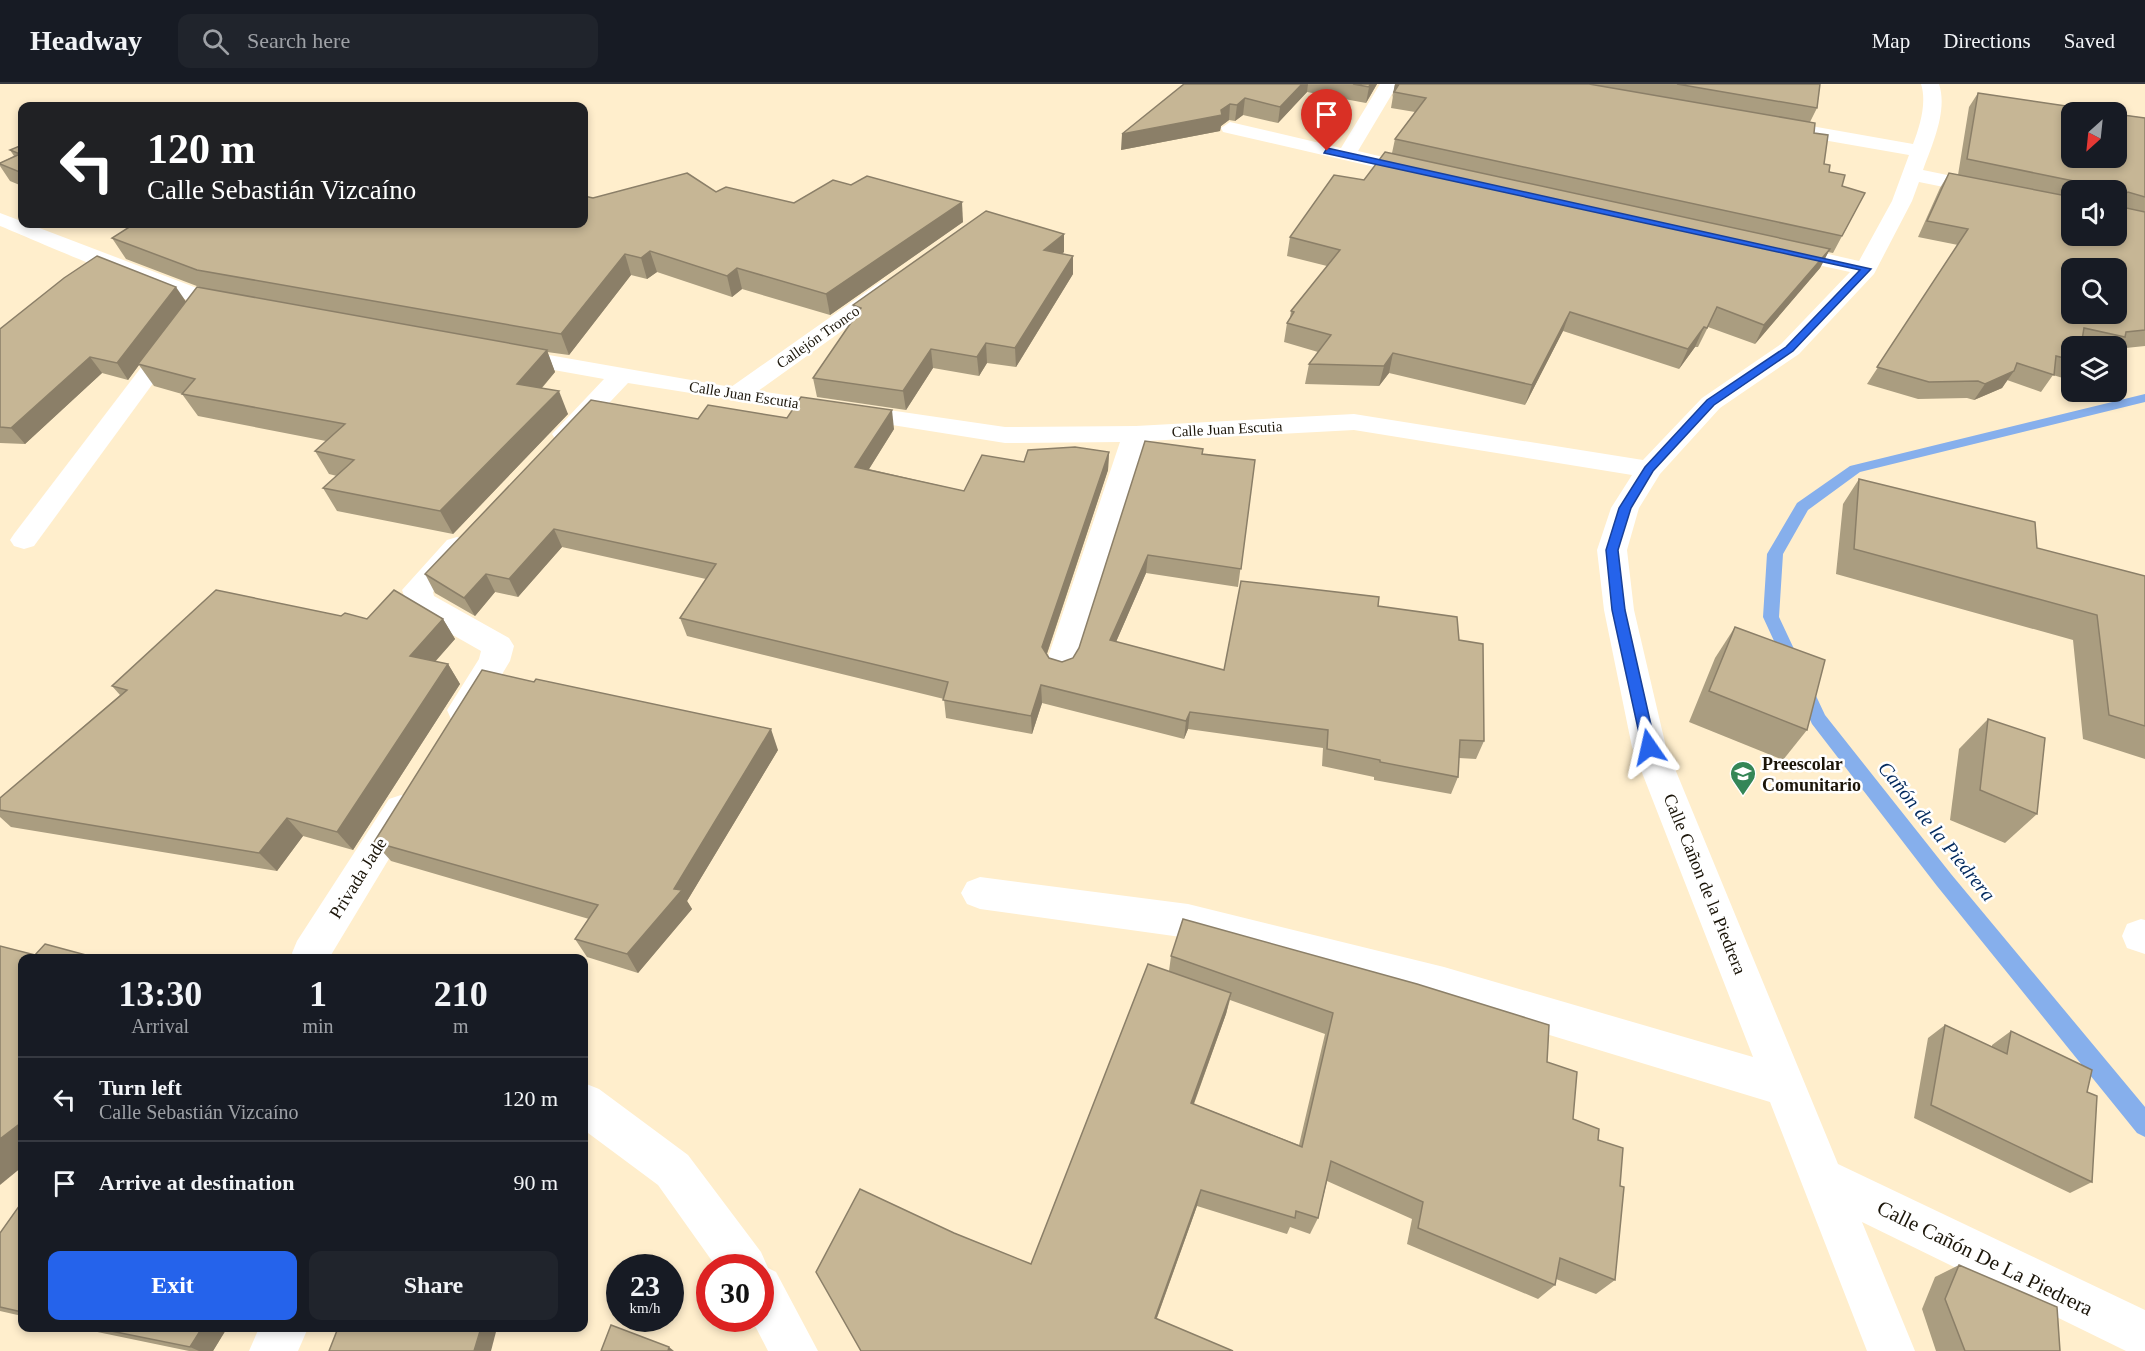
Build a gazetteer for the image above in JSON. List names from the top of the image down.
{
  "streets": {
    "street": [
      "Callejón Tronco",
      "Calle Juan Escutia",
      "Privada Jade",
      "Calle Cañon de la Piedrera",
      "Calle Cañón De La Piedrera"
    ]
  },
  "crossings": [
    ["Callejón Tronco", "Calle Juan Escutia"],
    ["Calle Juan Escutia", "Calle Cañon de la Piedrera"],
    ["Calle Cañon de la Piedrera", "Calle Cañón De La Piedrera"]
  ],
  "water": ["Cañón de la Piedrera"],
  "places": {
    "school or university": ["Preescolar Comunitario"]
  },
  "north": "bottom left",
  "page": {
    "header": "Headway",
    "search": "Search here",
    "nav": ["Map", "Directions", "Saved"],
    "turn": ["120 m", "Calle Sebastián Vizcaíno"],
    "eta": [
      "13:30",
      "Arrival",
      "1",
      "min",
      "210",
      "m"
    ],
    "list": [
      {
        "name": "Turn left",
        "note": "Calle Sebastián Vizcaíno",
        "value": "120 m"
      },
      {
        "name": "Arrive at destination",
        "value": "90 m"
      }
    ],
    "buttons": ["Exit", "Share"],
    "speed": "23 km/h",
    "limit": "30"
  }
}
